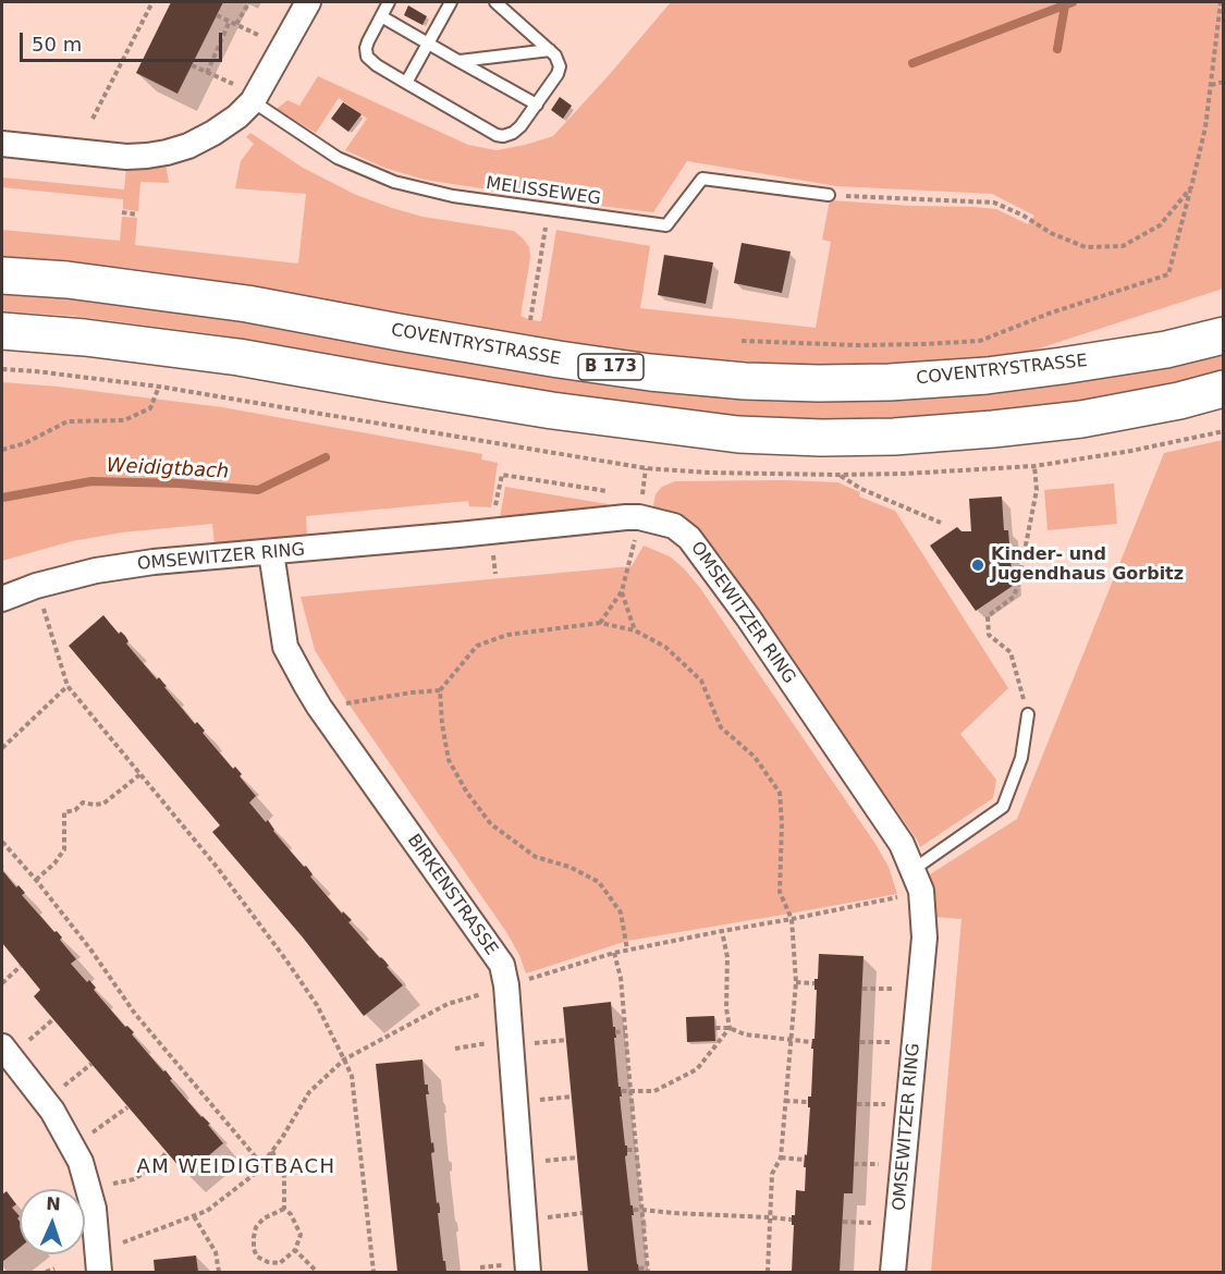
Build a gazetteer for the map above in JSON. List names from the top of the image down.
{
  "streets": {
    "main road": ["COVENTRYSTRASSE", "B 173"],
    "street": ["OMSEWITZER RING", "BIRKENSTRASSE"],
    "lane": ["MELISSEWEG"]
  },
  "crossings": [
    ["OMSEWITZER RING", "BIRKENSTRASSE"]
  ],
  "districts": ["AM WEIDIGTBACH"],
  "water": ["Weidigtbach"],
  "places": ["Kinder- und Jugendhaus Gorbitz"],
  "scale_bar": "50 m",
  "north": "top"
}
